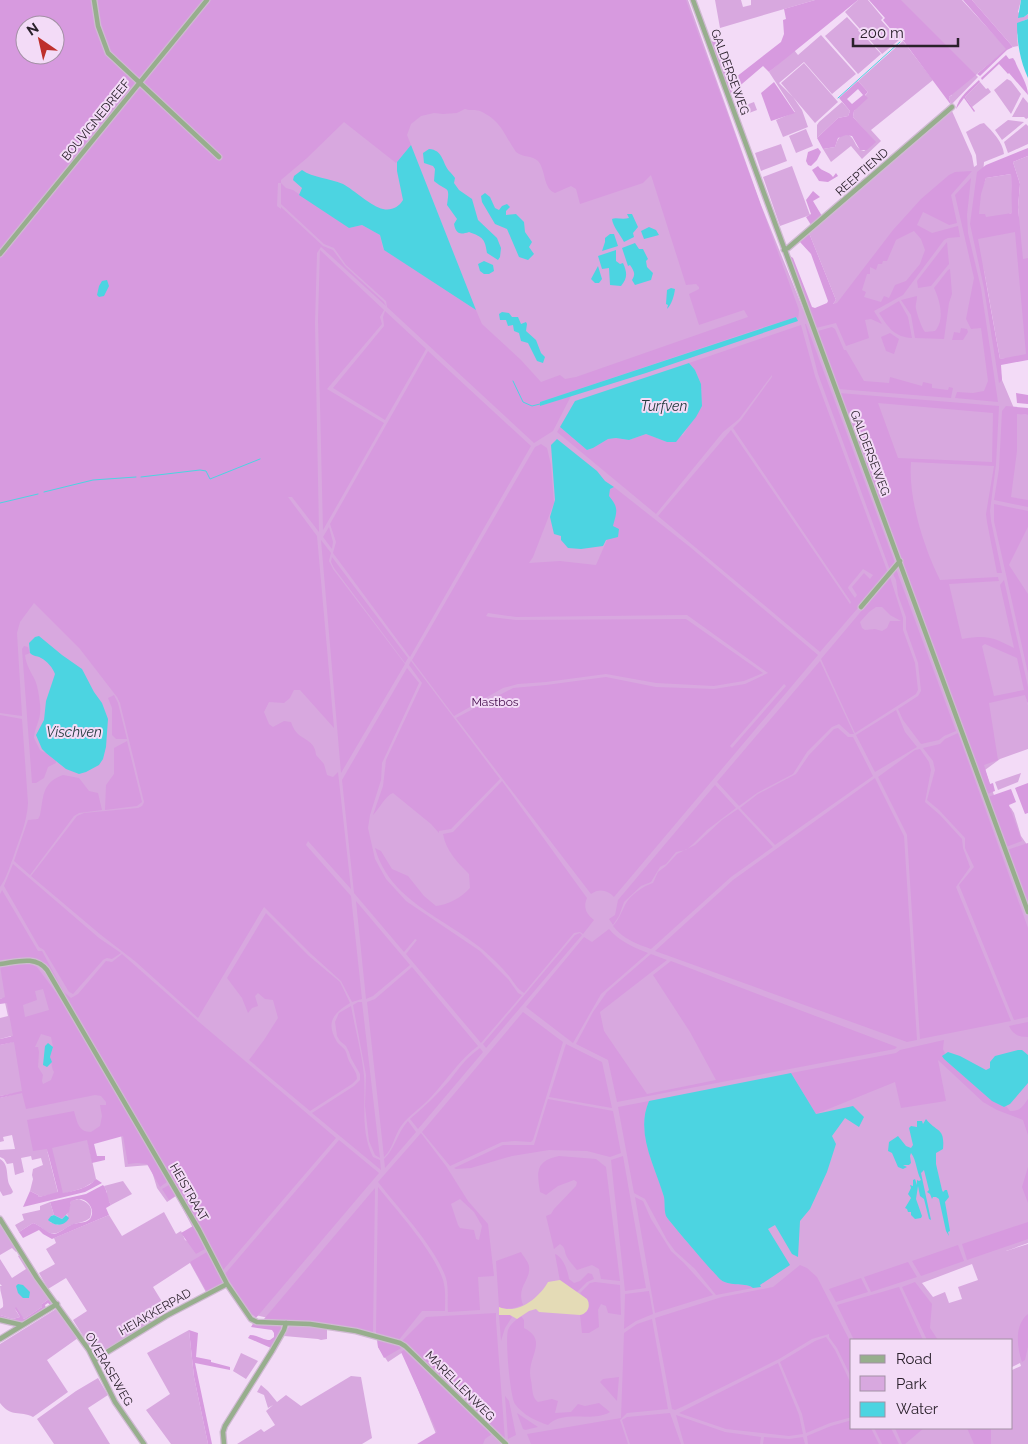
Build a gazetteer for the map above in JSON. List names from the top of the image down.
{
  "streets": {
    "street": [
      "GALDERSEWEG",
      "BOUVIGNEDREEF",
      "REEPTIEND",
      "HEISTRAAT",
      "HEIAKKERPAD",
      "OVERASEWEG",
      "MARELLENWEG"
    ]
  },
  "crossings": [
    ["GALDERSEWEG", "REEPTIEND"],
    ["HEISTRAAT", "HEIAKKERPAD"],
    ["HEISTRAAT", "MARELLENWEG"],
    ["HEIAKKERPAD", "OVERASEWEG"]
  ],
  "water": ["Turfven", "Vischven"],
  "parks": ["Mastbos"],
  "legend": ["Road", "Park", "Water"],
  "scale_bar": "200 m",
  "north": "top left"
}
